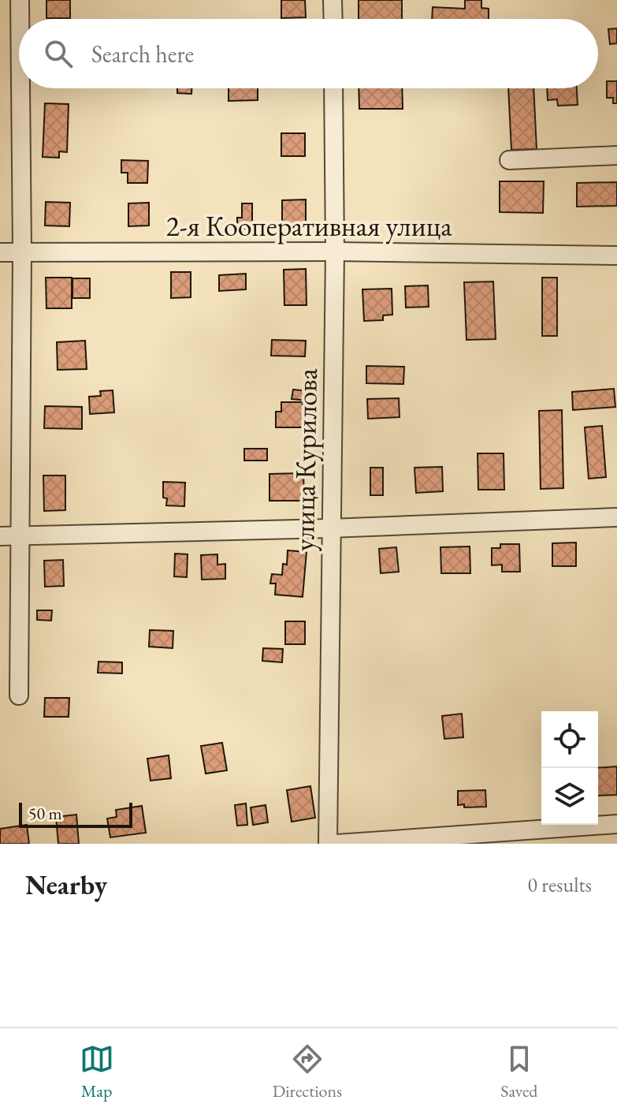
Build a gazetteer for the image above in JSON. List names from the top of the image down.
{
  "streets": {
    "street": ["2-я Кооперативная улица", "улица Курилова"]
  },
  "crossings": [
    ["2-я Кооперативная улица", "улица Курилова"]
  ],
  "scale_bar": "50 m",
  "page": {
    "search": "Search here",
    "scale": "50 m",
    "heading": ["Nearby", "0 results"],
    "nav": ["Map", "Directions", "Saved"]
  }
}
